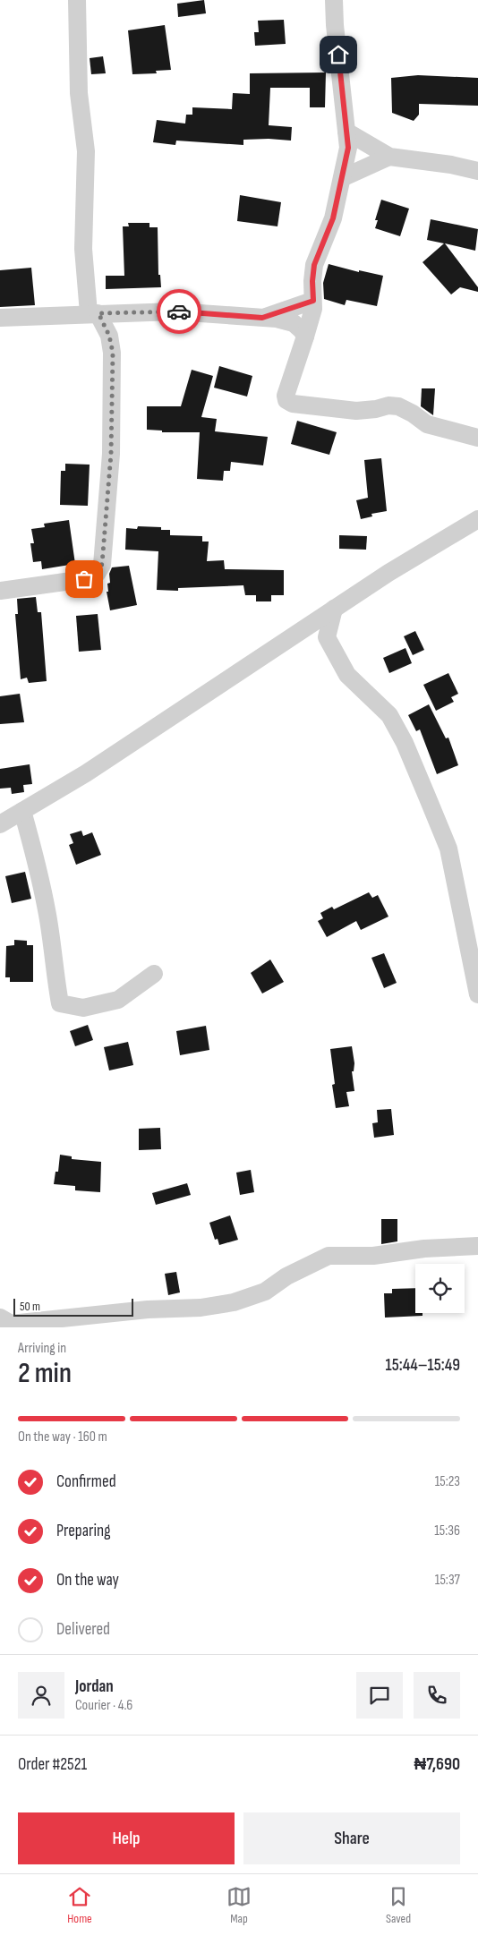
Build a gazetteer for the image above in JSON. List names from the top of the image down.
{
  "scale_bar": "50 m",
  "page": {
    "scale": "50 m",
    "heading": ["2 min", "Arriving in", "15:44–15:49"],
    "panel": [
      "Jordan",
      "Courier · 4.6",
      "Order #2521",
      "₦7,690"
    ],
    "bar": "On the way · 160 m",
    "list": [
      ["Confirmed", "15:23"],
      ["Preparing", "15:36"],
      ["On the way", "15:37"],
      "Delivered"
    ],
    "buttons": ["Help", "Share"],
    "tabs": ["Home", "Map", "Saved"]
  }
}
